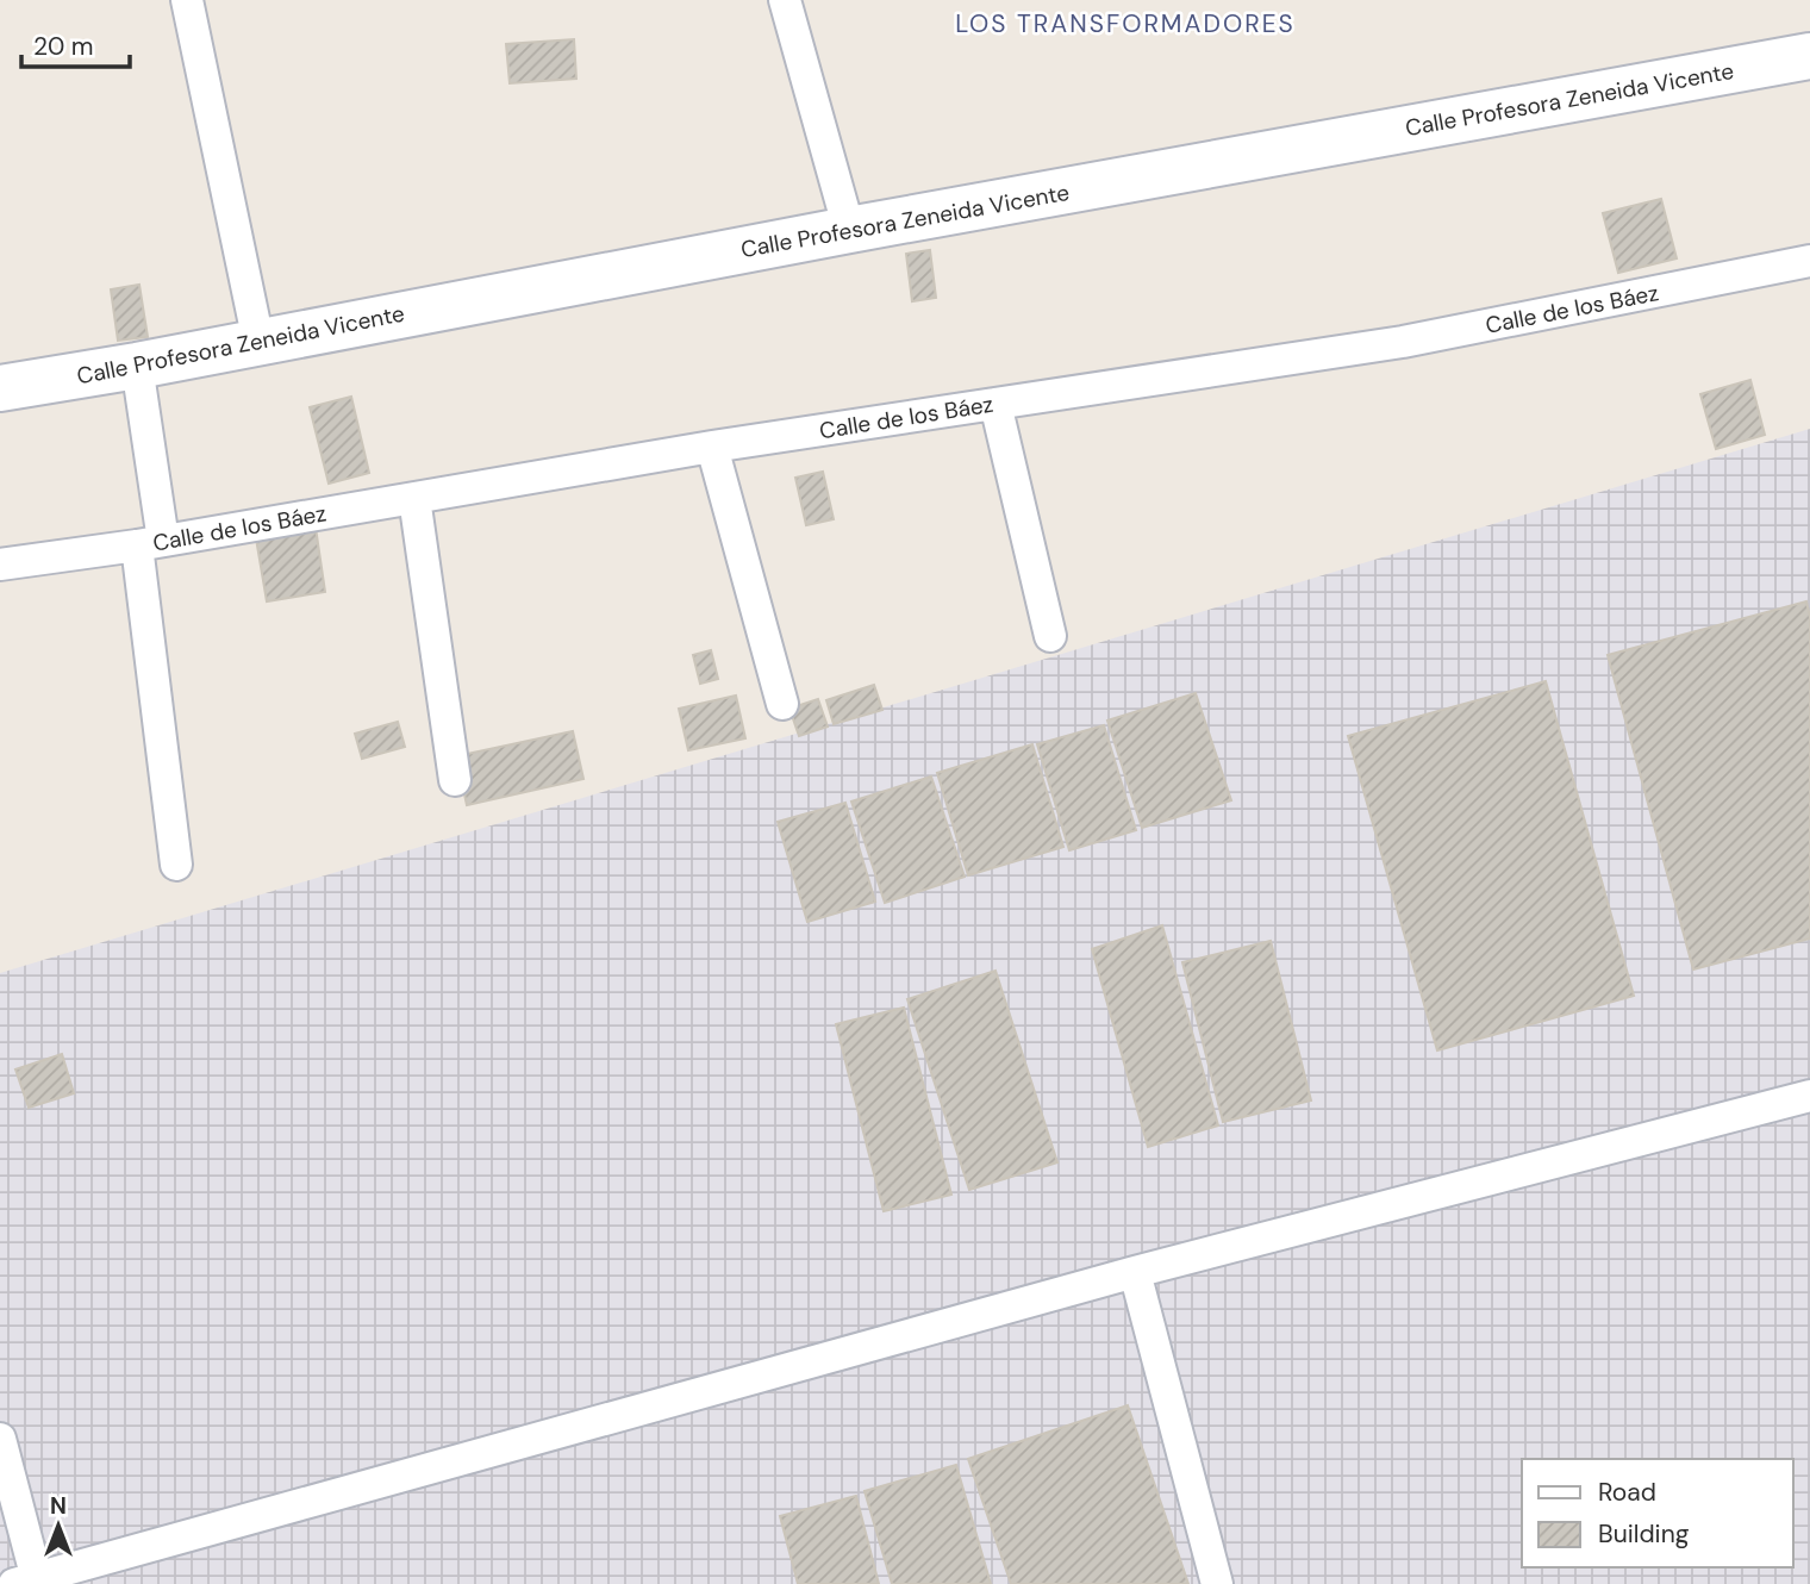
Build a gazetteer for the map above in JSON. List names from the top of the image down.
{
  "streets": {
    "street": ["Calle Profesora Zeneida Vicente", "Calle de los Báez"]
  },
  "districts": ["LOS TRANSFORMADORES"],
  "legend": ["Road", "Building"],
  "scale_bar": "20 m",
  "north": "top"
}
